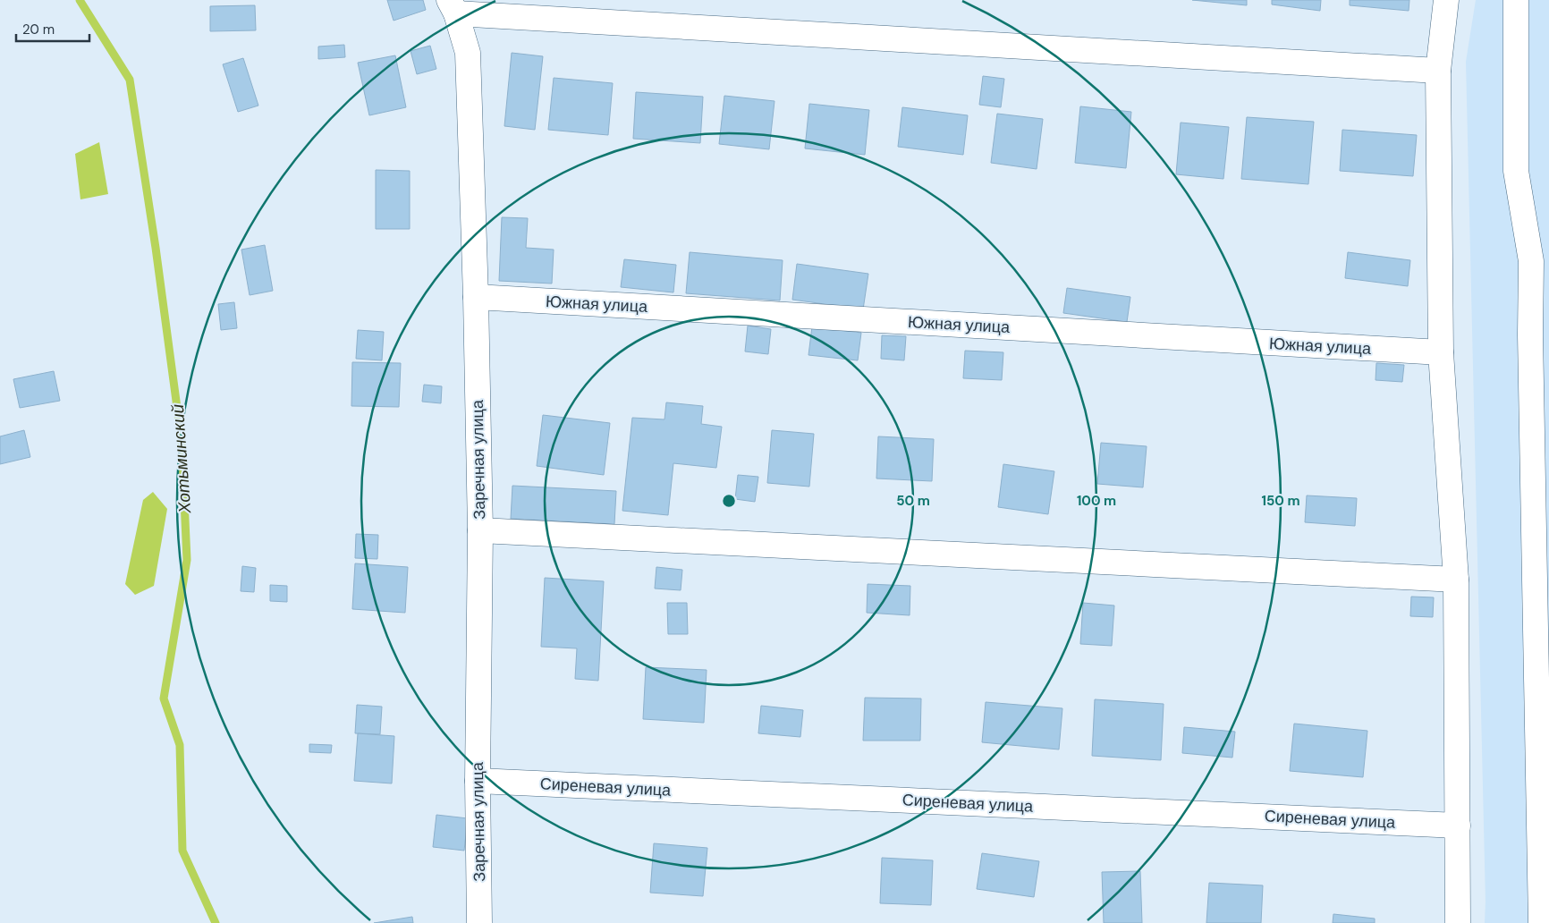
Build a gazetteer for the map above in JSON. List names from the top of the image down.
{
  "streets": {
    "street": ["Южная улица", "Заречная улица", "Сиреневая улица"]
  },
  "crossings": [
    ["Южная улица", "Заречная улица"],
    ["Заречная улица", "Сиреневая улица"]
  ],
  "water": ["Хотьминский"],
  "scale_bar": "20 m",
  "rings": ["50 m", "100 m", "150 m"]
}
